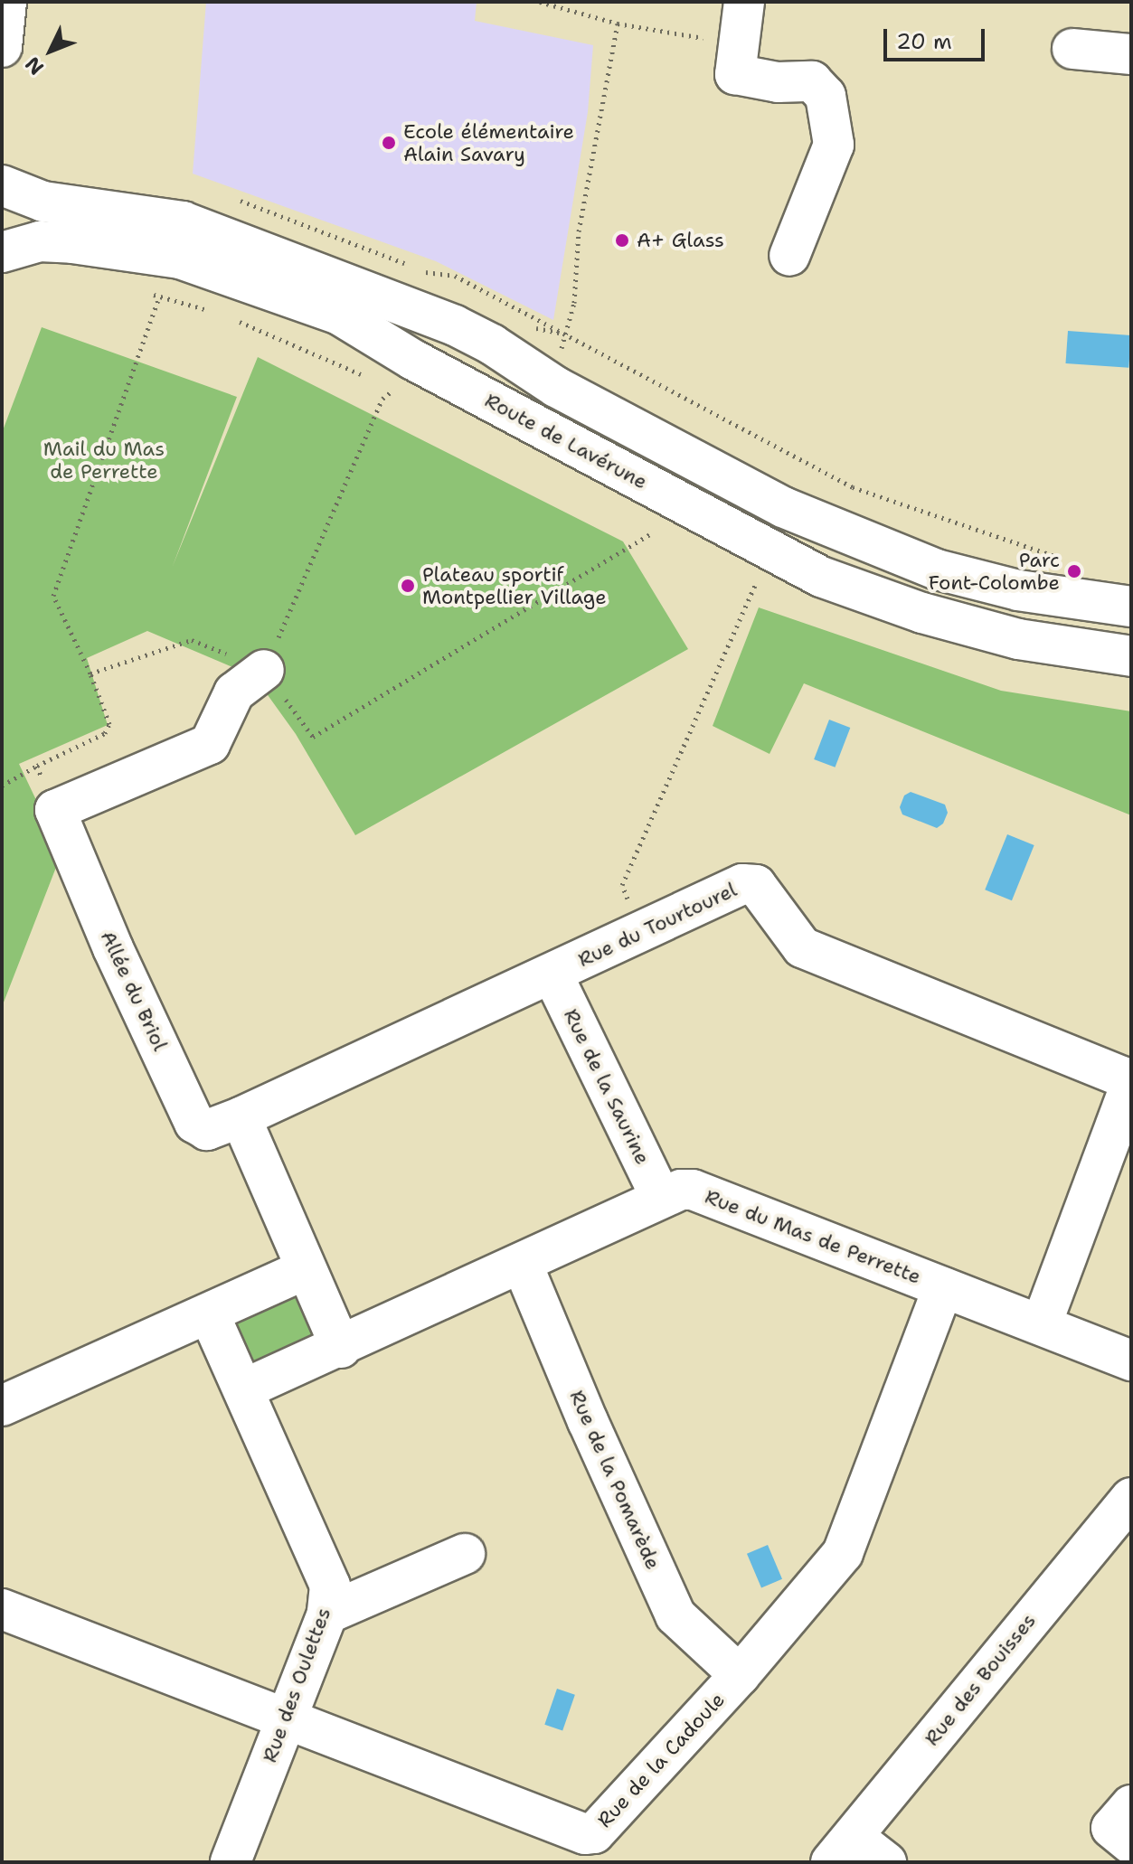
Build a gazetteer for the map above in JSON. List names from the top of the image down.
{
  "streets": {
    "street": [
      "Route de Lavérune",
      "Rue du Tourtourel",
      "Allée du Briol",
      "Rue de la Saurine",
      "Rue du Mas de Perrette",
      "Rue de la Pomarède",
      "Rue des Bouisses",
      "Rue des Oulettes",
      "Rue de la Cadoule"
    ]
  },
  "crossings": [
    ["Rue du Tourtourel", "Allée du Briol"],
    ["Rue du Tourtourel", "Rue de la Saurine"],
    ["Rue du Tourtourel", "Rue du Mas de Perrette"],
    ["Rue de la Saurine", "Rue du Mas de Perrette"],
    ["Rue du Mas de Perrette", "Rue de la Pomarède"],
    ["Rue du Mas de Perrette", "Rue des Oulettes"],
    ["Rue du Mas de Perrette", "Rue de la Cadoule"],
    ["Rue de la Pomarède", "Rue de la Cadoule"],
    ["Rue des Oulettes", "Rue de la Cadoule"]
  ],
  "parks": ["Mail du Mas de Perrette"],
  "places": [
    "Ecole élémentaire Alain Savary",
    "A+ Glass",
    "Parc Font-Colombe",
    "Plateau sportif Montpellier Village"
  ],
  "scale_bar": "20 m",
  "north": "bottom left"
}
